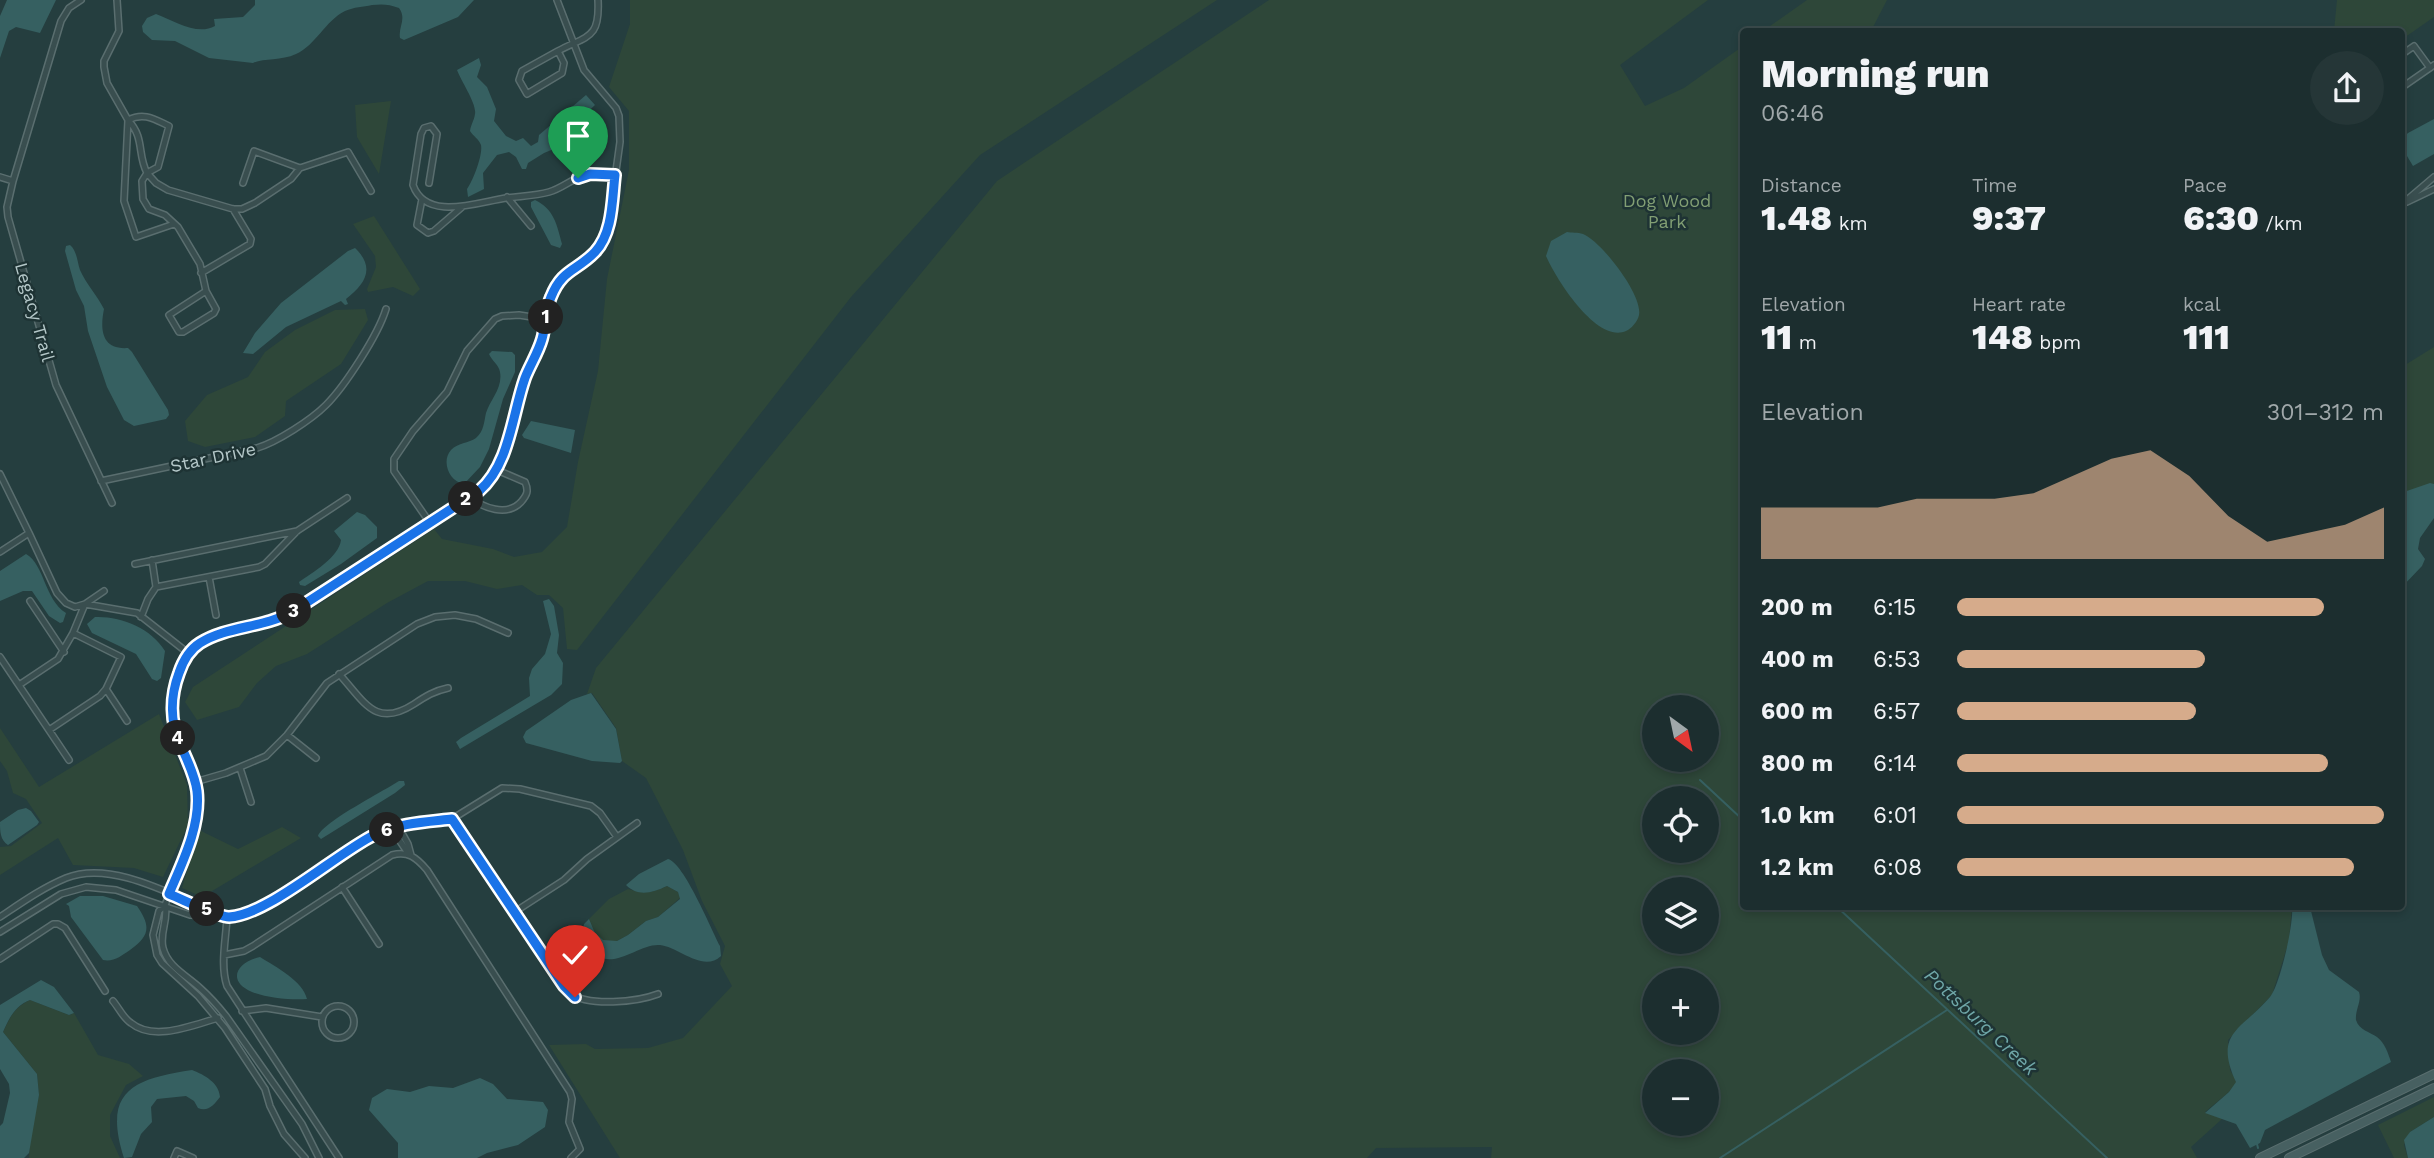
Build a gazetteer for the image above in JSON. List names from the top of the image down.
{
  "streets": {
    "street": ["Legacy Trail", "Star Drive"]
  },
  "crossings": [
    ["Legacy Trail", "Star Drive"]
  ],
  "water": ["Pottsburg Creek"],
  "parks": ["Dog Wood Park"],
  "north": "bottom right",
  "page": {
    "heading": ["Morning run", "06:46"],
    "stats": [
      ["Distance", "1.48 km"],
      ["Time", "9:37"],
      ["Pace", "6:30 /km"],
      ["Elevation", "11 m"],
      ["Heart rate", "148 bpm"],
      ["kcal", "111"]
    ],
    "pins": [
      "1",
      "2",
      "3",
      "4",
      "6",
      "5"
    ],
    "chart": ["Elevation", "301–312 m"],
    "list": [
      {
        "name": "200 m",
        "note": "6:15"
      },
      {
        "name": "400 m",
        "note": "6:53"
      },
      {
        "name": "600 m",
        "note": "6:57"
      },
      {
        "name": "800 m",
        "note": "6:14"
      },
      {
        "name": "1.0 km",
        "note": "6:01"
      },
      {
        "name": "1.2 km",
        "note": "6:08"
      }
    ],
    "map_buttons": ["+", "−"]
  }
}
